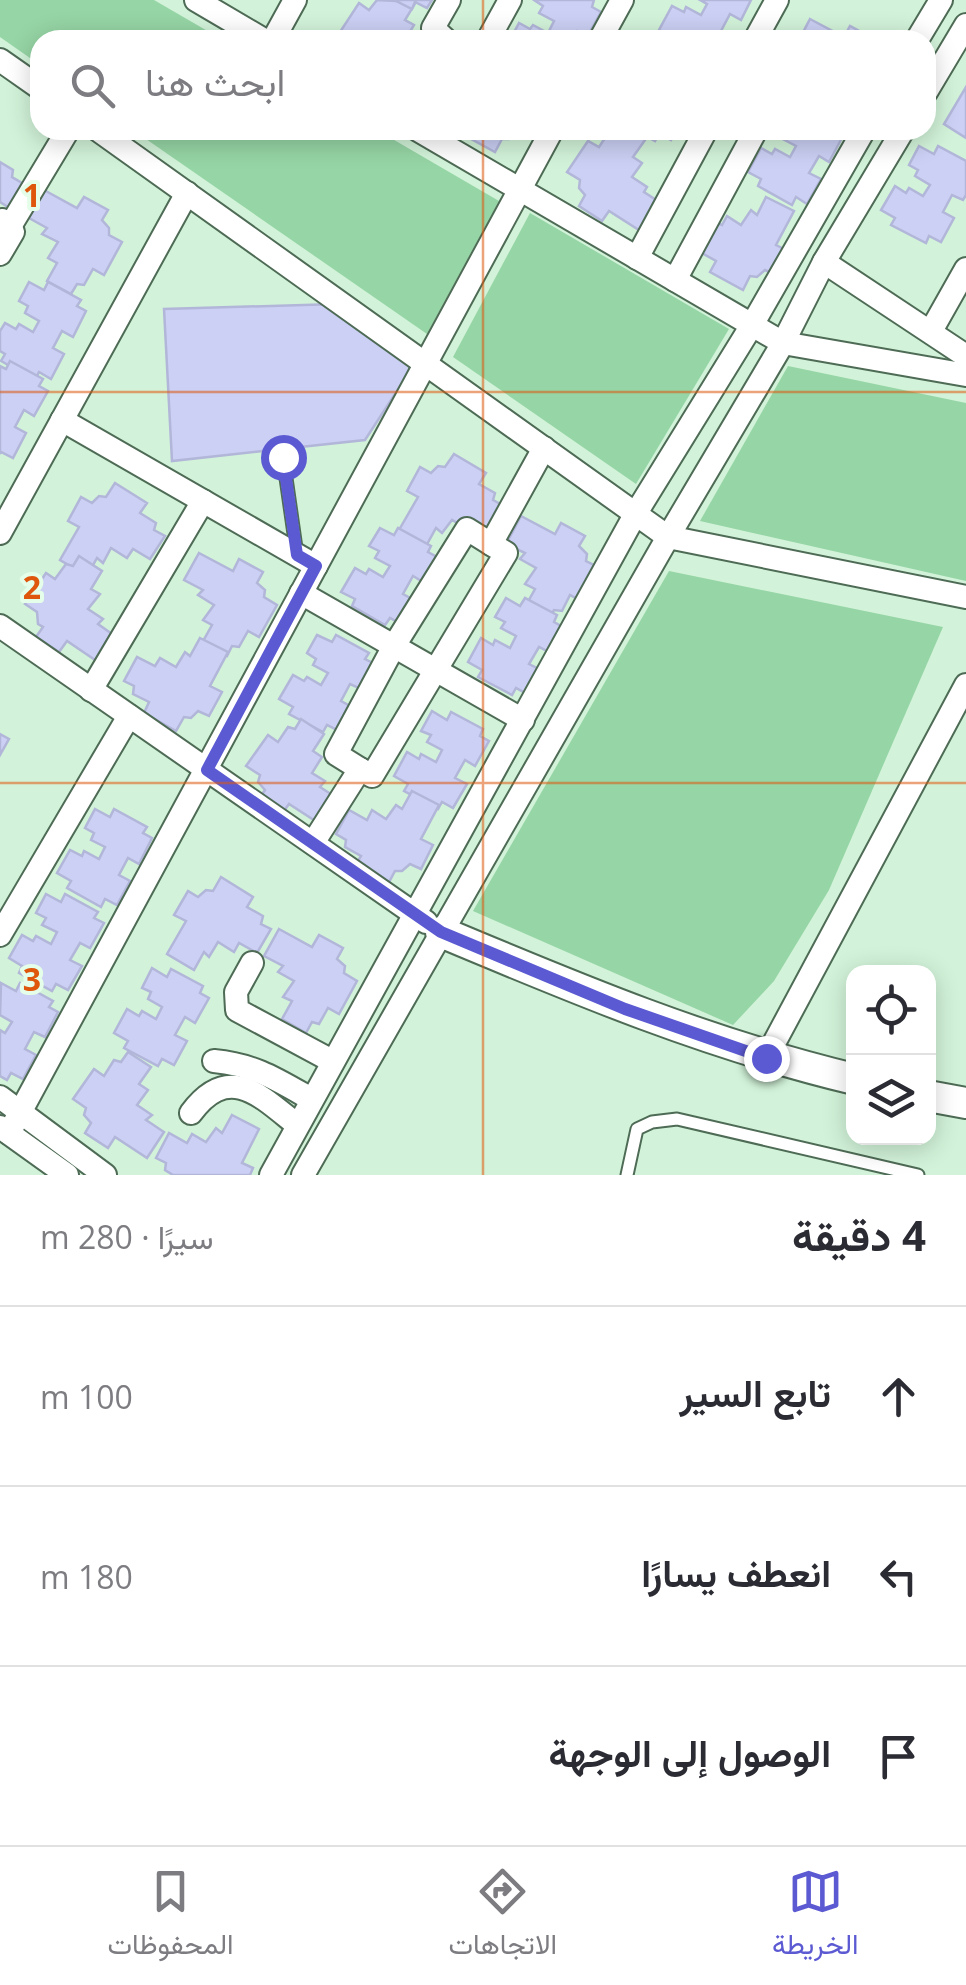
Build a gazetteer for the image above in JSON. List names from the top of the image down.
{
  "page": {
    "search": "ابحث هنا",
    "heading": ["4 دقيقة", "سيرًا · 280 m"],
    "list": [
      ["تابع السير", "100 m"],
      ["انعطف يسارًا", "180 m"],
      "الوصول إلى الوجهة"
    ],
    "nav": ["الخريطة", "الاتجاهات", "المحفوظات"]
  },
  "grid": {
    "rows": ["1", "2", "3"]
  }
}
